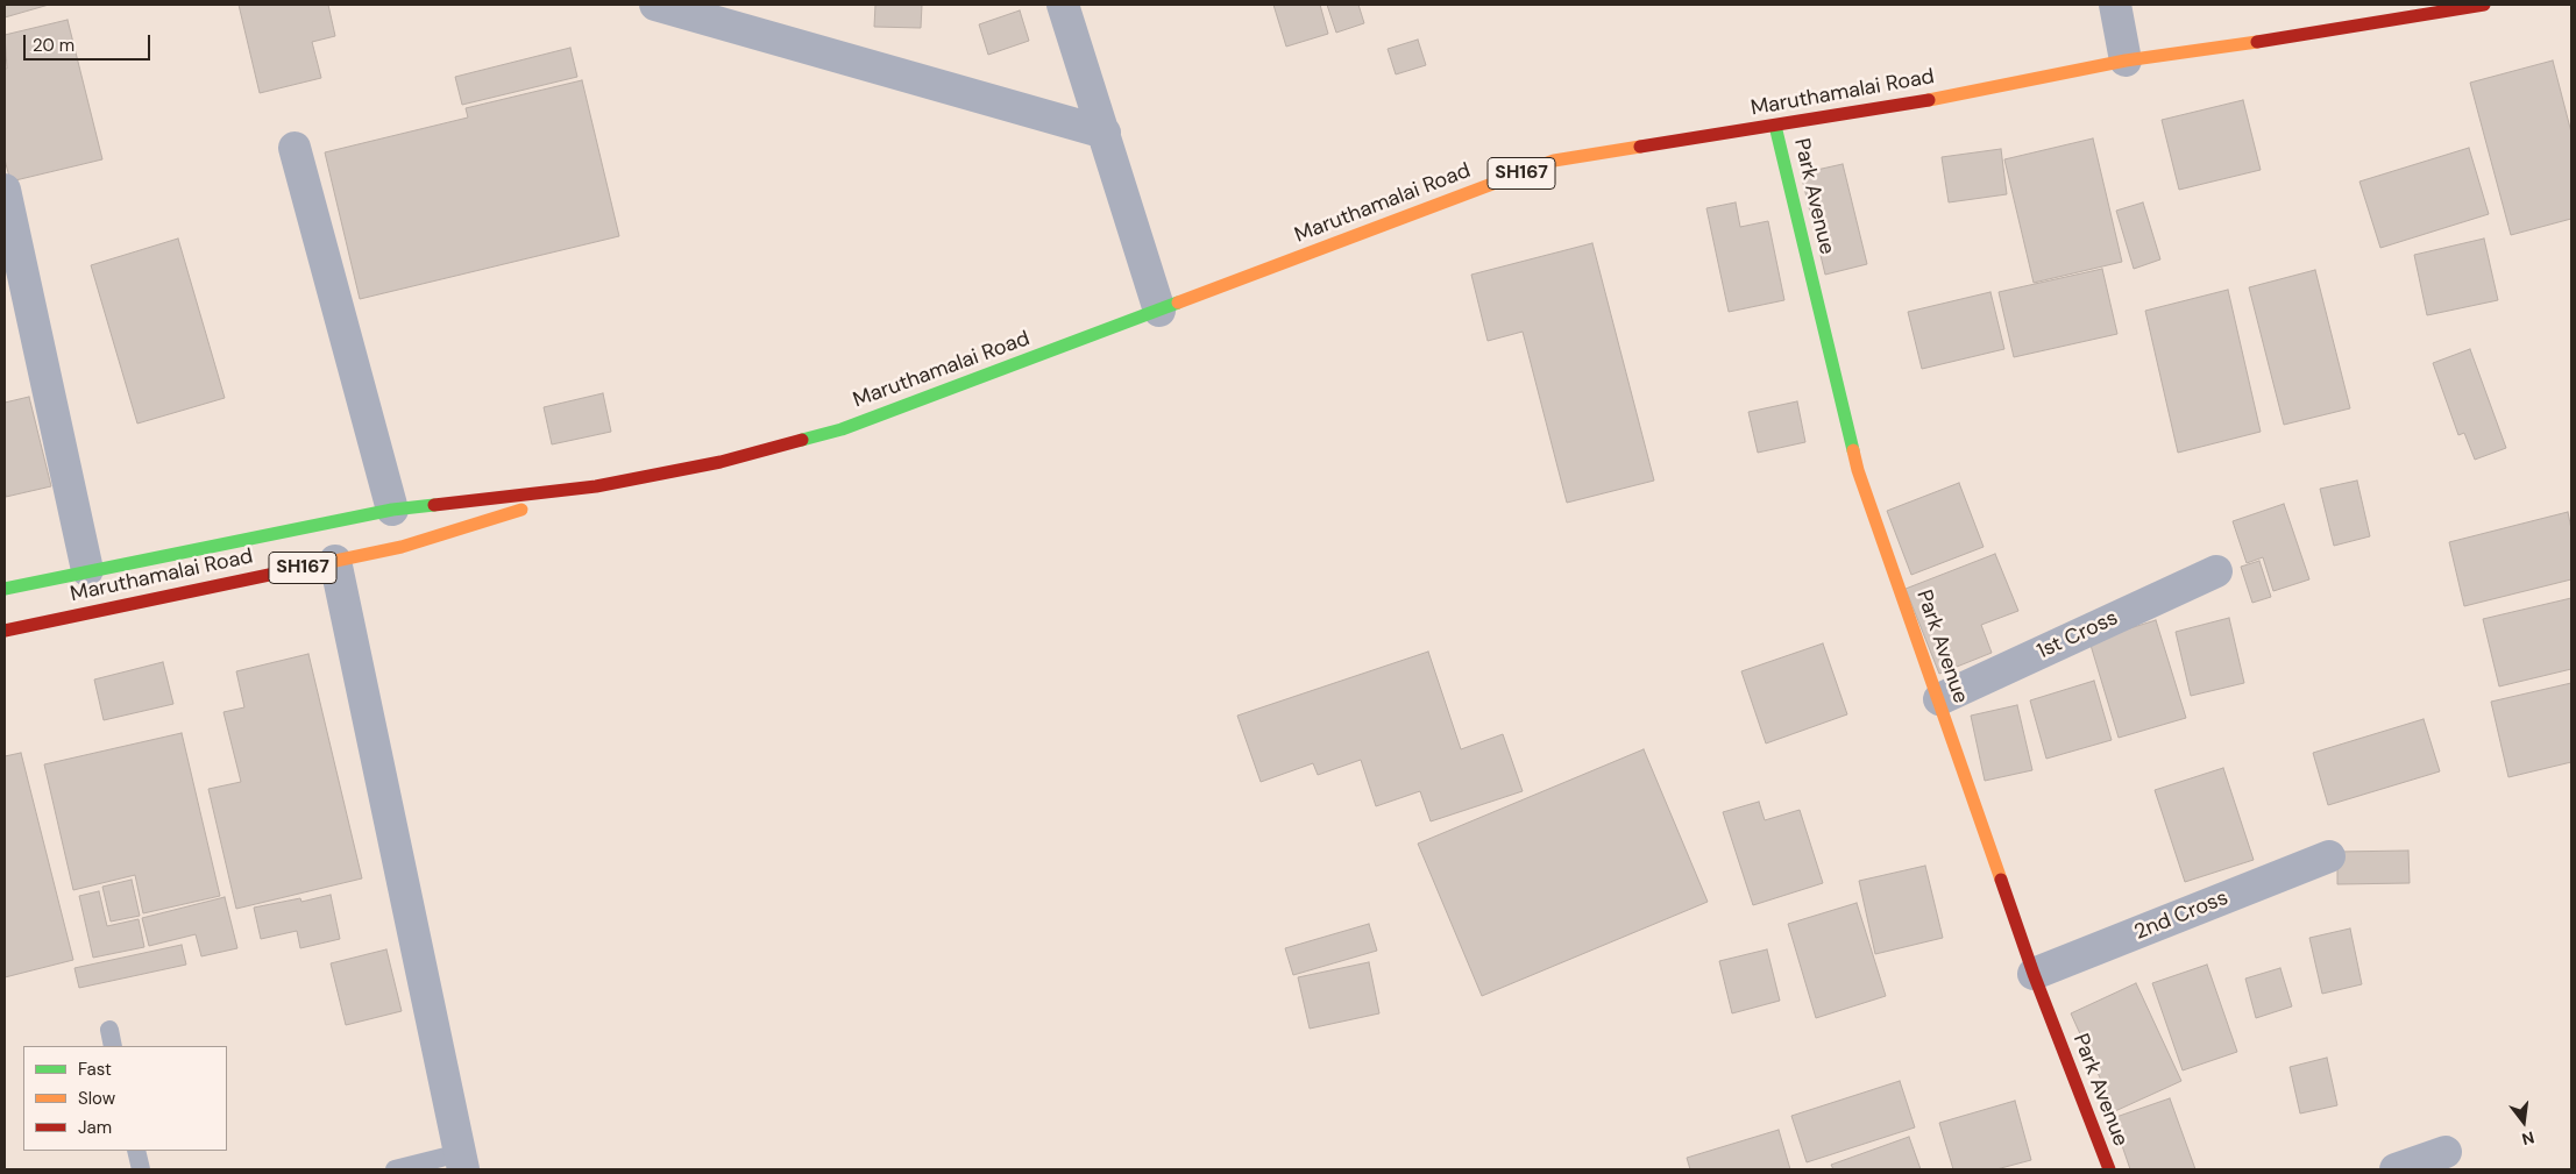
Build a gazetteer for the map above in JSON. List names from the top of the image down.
{
  "streets": {
    "main road": ["Maruthamalai Road", "SH167", "Park Avenue"],
    "street": ["1st Cross", "2nd Cross"]
  },
  "crossings": [
    ["Maruthamalai Road", "Park Avenue"],
    ["Park Avenue", "1st Cross"],
    ["Park Avenue", "2nd Cross"]
  ],
  "legend": ["Fast", "Slow", "Jam"],
  "scale_bar": "20 m",
  "north": "bottom"
}
